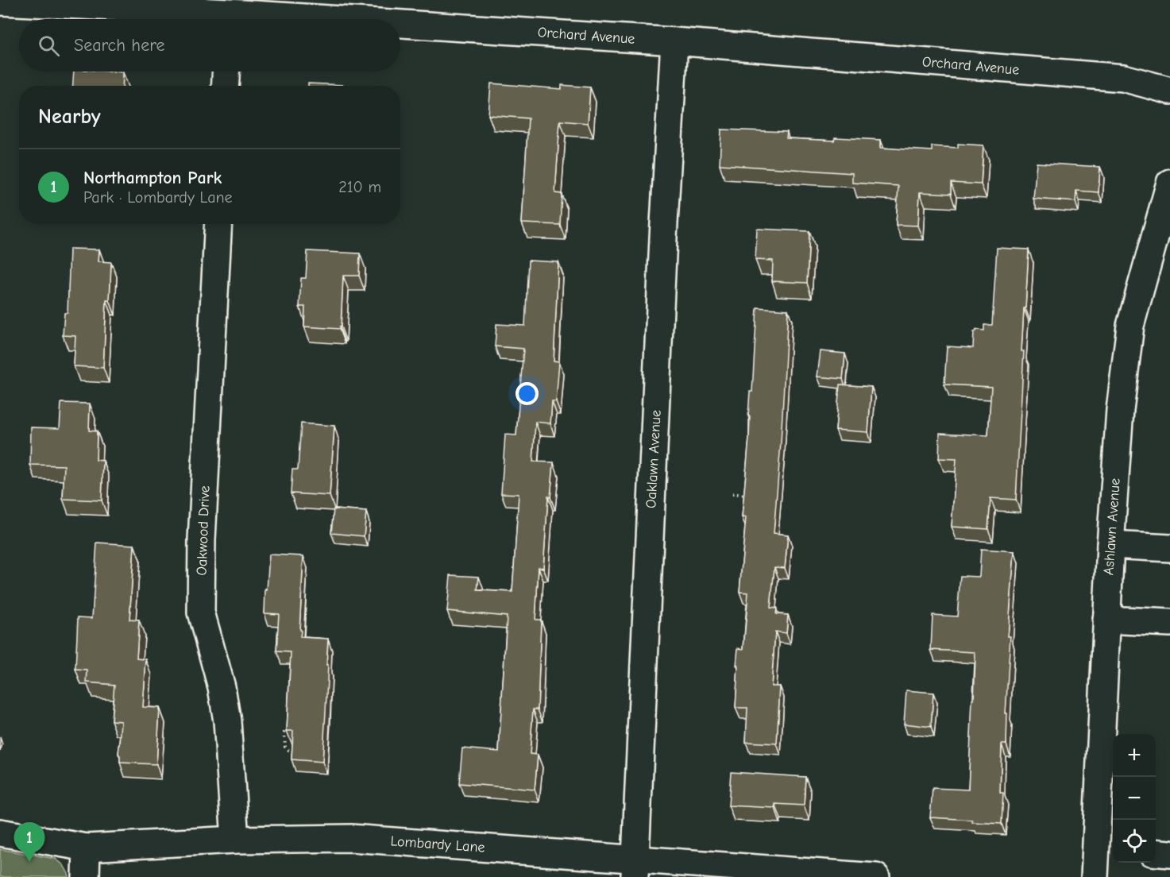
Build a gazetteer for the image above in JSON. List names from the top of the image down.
{
  "streets": {
    "street": [
      "Orchard Avenue",
      "Oaklawn Avenue",
      "Ashlawn Avenue",
      "Oakwood Drive",
      "Lombardy Lane"
    ]
  },
  "crossings": [
    ["Orchard Avenue", "Oaklawn Avenue"],
    ["Oaklawn Avenue", "Lombardy Lane"],
    ["Oakwood Drive", "Lombardy Lane"]
  ],
  "page": {
    "search": "Search here",
    "heading": "Nearby",
    "list": [
      {
        "mark": "1",
        "name": "Northampton Park",
        "note": "Park · Lombardy Lane",
        "value": "210 m"
      }
    ],
    "map_buttons": ["+", "−"],
    "pins": "1"
  }
}
